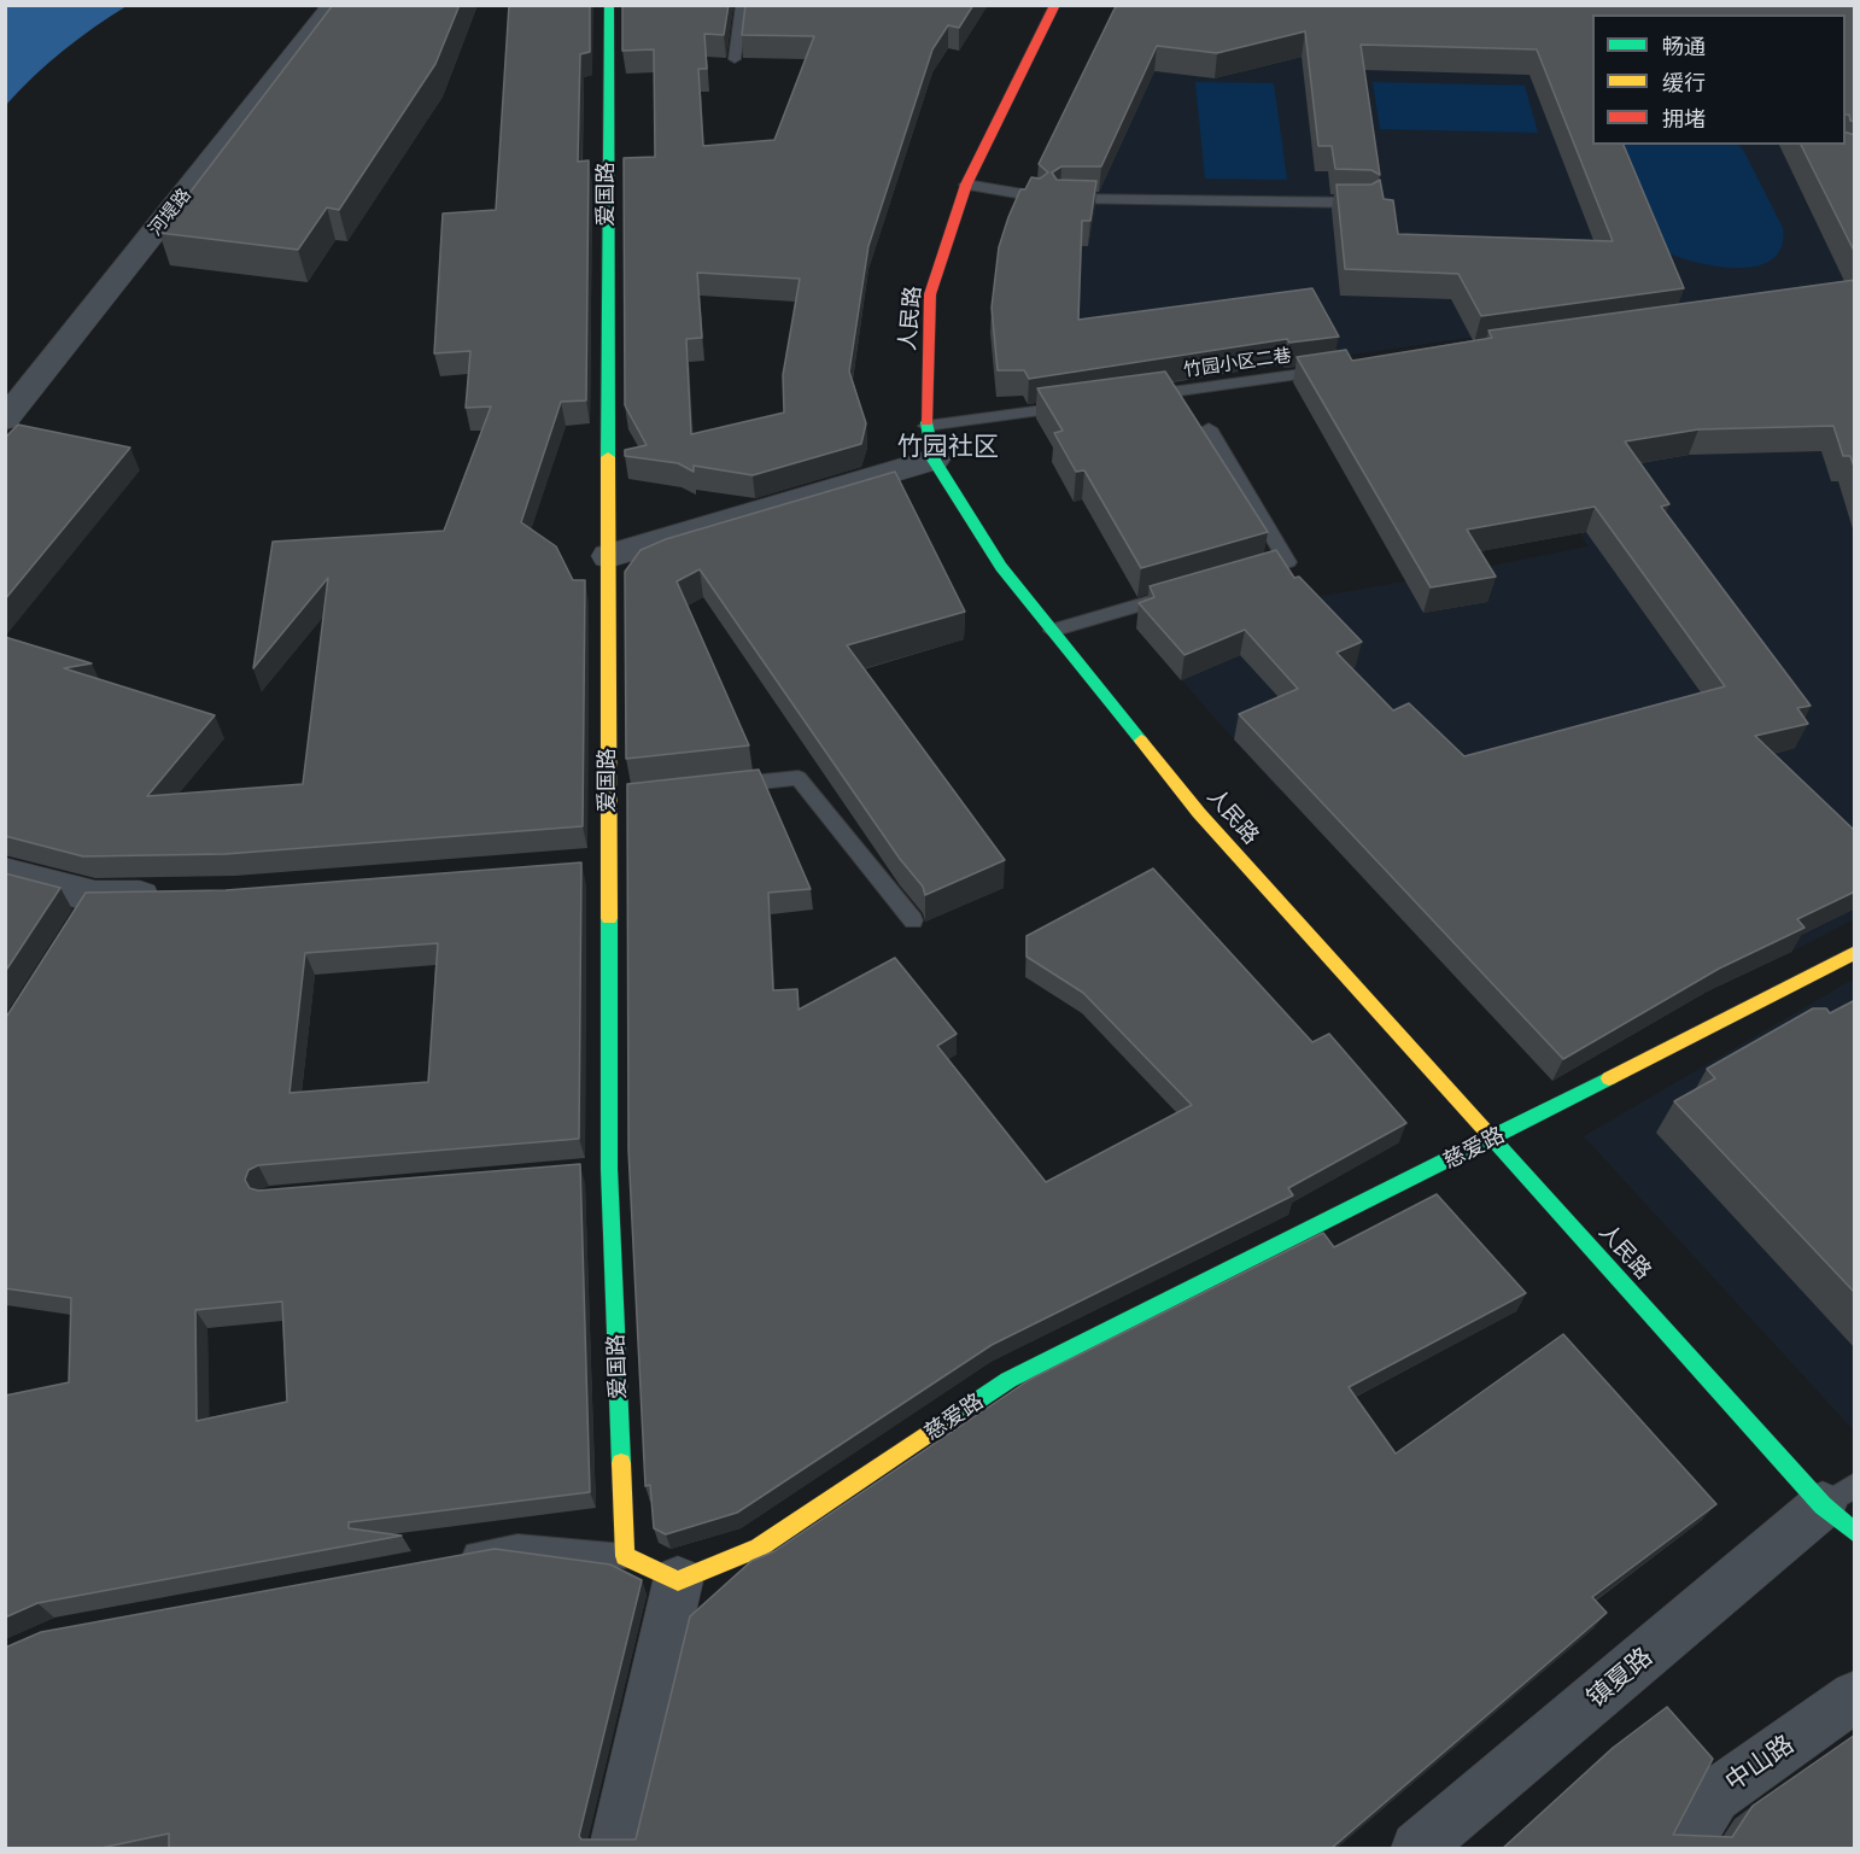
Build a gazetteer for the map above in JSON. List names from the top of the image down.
{
  "streets": {
    "street": [
      "爱国路",
      "河堤路",
      "人民路",
      "慈爱路",
      "镇夏路",
      "中山路"
    ],
    "lane": ["竹园小区二巷"]
  },
  "crossings": [
    ["人民路", "慈爱路"],
    ["人民路", "镇夏路"]
  ],
  "districts": ["竹园社区"],
  "legend": ["畅通", "缓行", "拥堵"]
}
